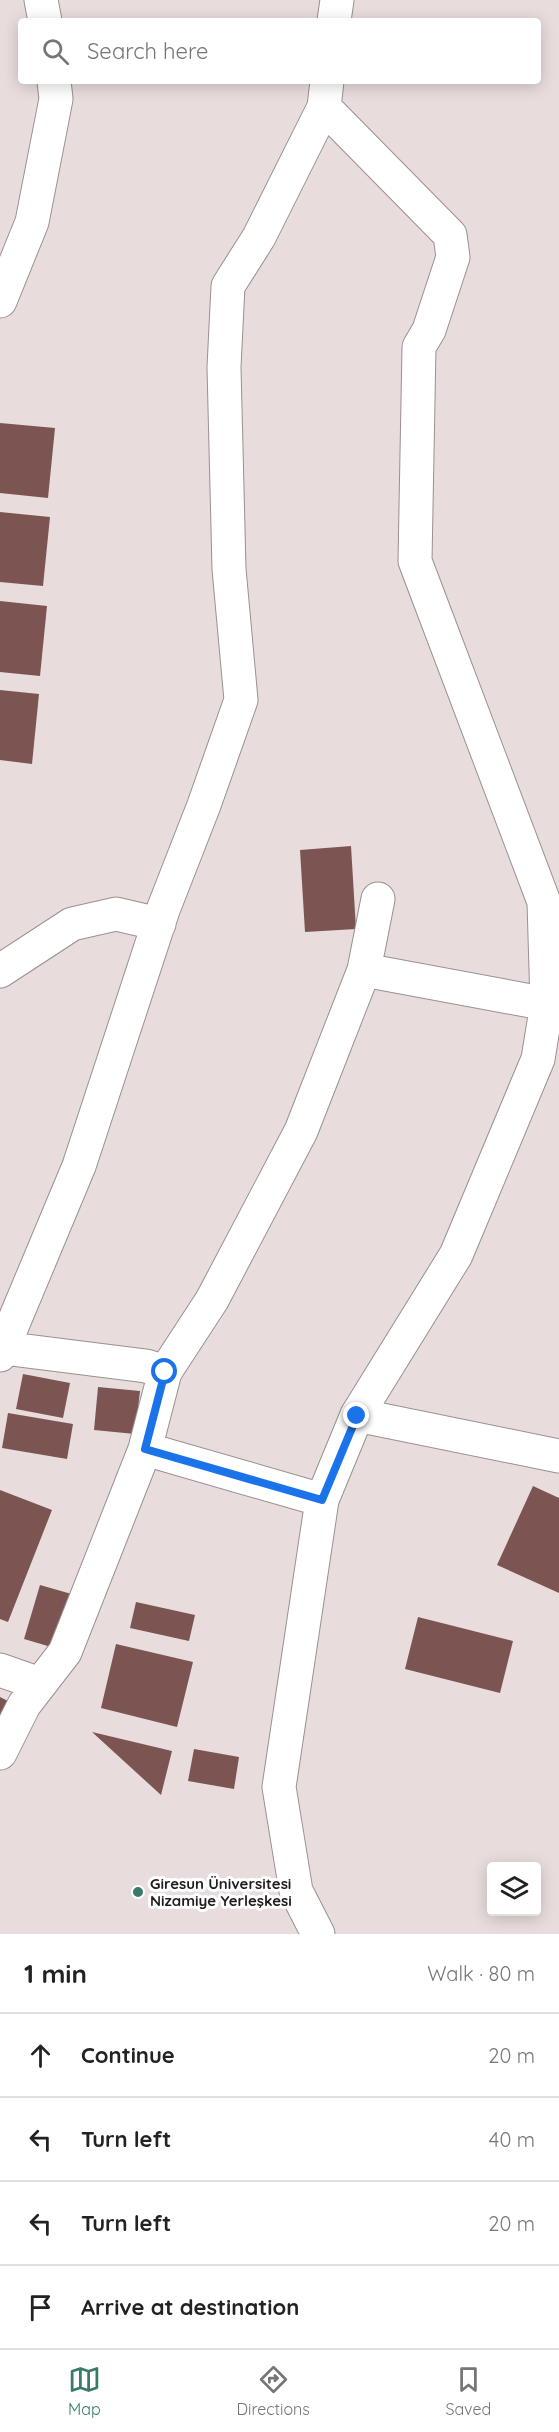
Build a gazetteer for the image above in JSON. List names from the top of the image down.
{
  "places": ["Giresun Üniversitesi Nizamiye Yerleşkesi"],
  "page": {
    "search": "Search here",
    "heading": ["1 min", "Walk · 80 m"],
    "list": [
      ["Continue", "20 m"],
      ["Turn left", "40 m"],
      ["Turn left", "20 m"],
      "Arrive at destination"
    ],
    "nav": ["Map", "Directions", "Saved"]
  }
}
